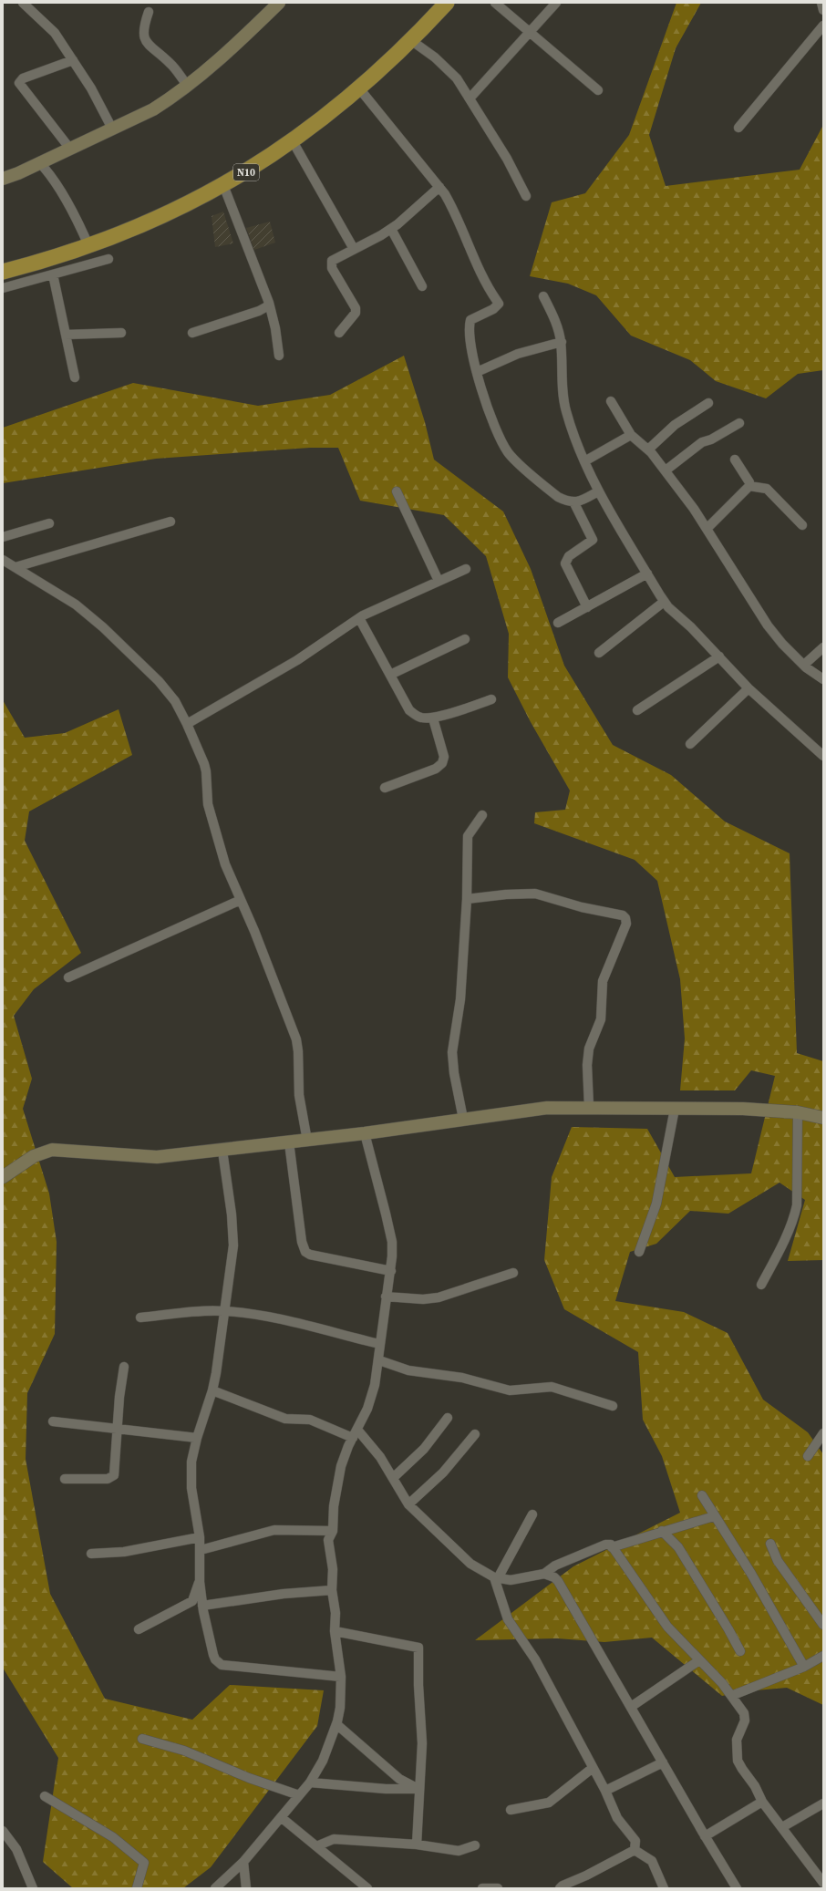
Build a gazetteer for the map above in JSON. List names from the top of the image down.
{
  "streets": {
    "highway": ["N10"]
  }
}
